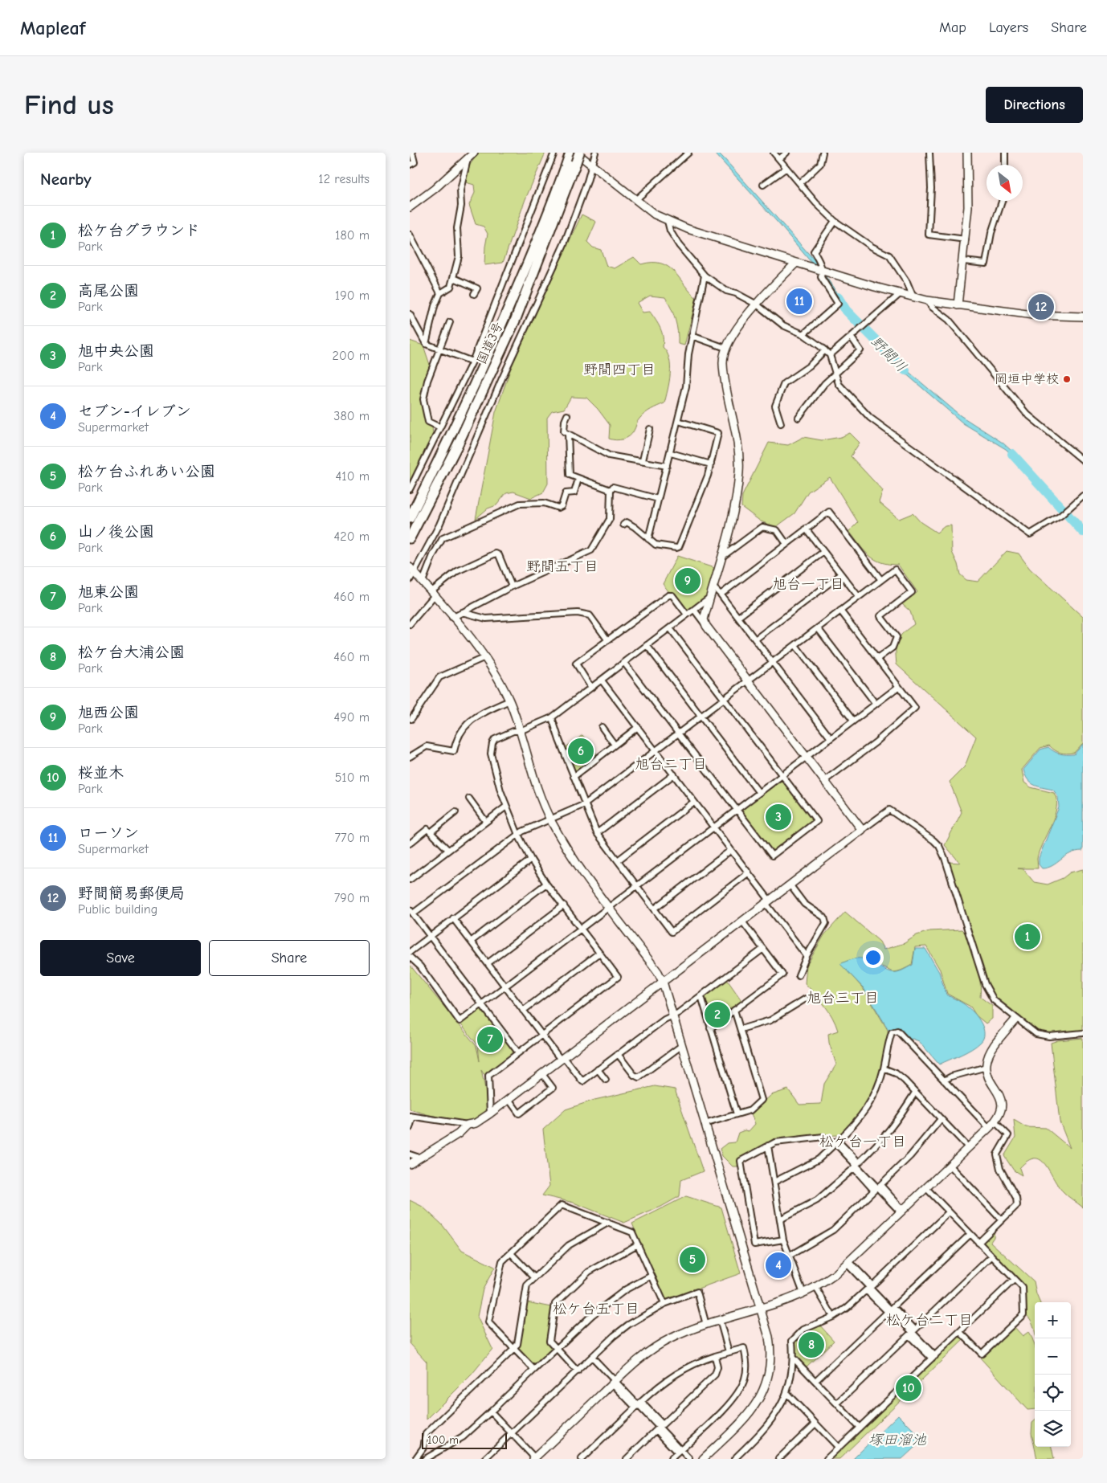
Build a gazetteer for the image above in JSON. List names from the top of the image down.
{
  "streets": {
    "highway": ["国道3号"]
  },
  "districts": [
    "野間四丁目",
    "野間五丁目",
    "旭台一丁目",
    "旭台二丁目",
    "旭台三丁目",
    "松ケ台一丁目",
    "松ケ台五丁目",
    "松ケ台二丁目"
  ],
  "water": ["野間川", "塚田溜池"],
  "places": ["岡垣中学校"],
  "scale_bar": "100 m",
  "north": "bottom right",
  "page": {
    "header": "Mapleaf",
    "nav": ["Map", "Layers", "Share"],
    "buttons": [
      "Directions",
      ["Save", "Share"]
    ],
    "title": "Find us",
    "heading": ["Nearby", "12 results"],
    "list": [
      {
        "mark": "1",
        "name": "松ケ台グラウンド",
        "note": "Park",
        "value": "180 m"
      },
      {
        "mark": "2",
        "name": "高尾公園",
        "note": "Park",
        "value": "190 m"
      },
      {
        "mark": "3",
        "name": "旭中央公園",
        "note": "Park",
        "value": "200 m"
      },
      {
        "mark": "4",
        "name": "セブン-イレブン",
        "note": "Supermarket",
        "value": "380 m"
      },
      {
        "mark": "5",
        "name": "松ケ台ふれあい公園",
        "note": "Park",
        "value": "410 m"
      },
      {
        "mark": "6",
        "name": "山ノ後公園",
        "note": "Park",
        "value": "420 m"
      },
      {
        "mark": "7",
        "name": "旭東公園",
        "note": "Park",
        "value": "460 m"
      },
      {
        "mark": "8",
        "name": "松ケ台大浦公園",
        "note": "Park",
        "value": "460 m"
      },
      {
        "mark": "9",
        "name": "旭西公園",
        "note": "Park",
        "value": "490 m"
      },
      {
        "mark": "10",
        "name": "桜並木",
        "note": "Park",
        "value": "510 m"
      },
      {
        "mark": "11",
        "name": "ローソン",
        "note": "Supermarket",
        "value": "770 m"
      },
      {
        "mark": "12",
        "name": "野間簡易郵便局",
        "note": "Public building",
        "value": "790 m"
      }
    ],
    "pins": [
      "11",
      "12",
      "9",
      "6",
      "3",
      "1",
      "2",
      "7",
      "5",
      "4",
      "8",
      "10"
    ],
    "map_buttons": ["+", "−"],
    "scale": "100 m"
  }
}
